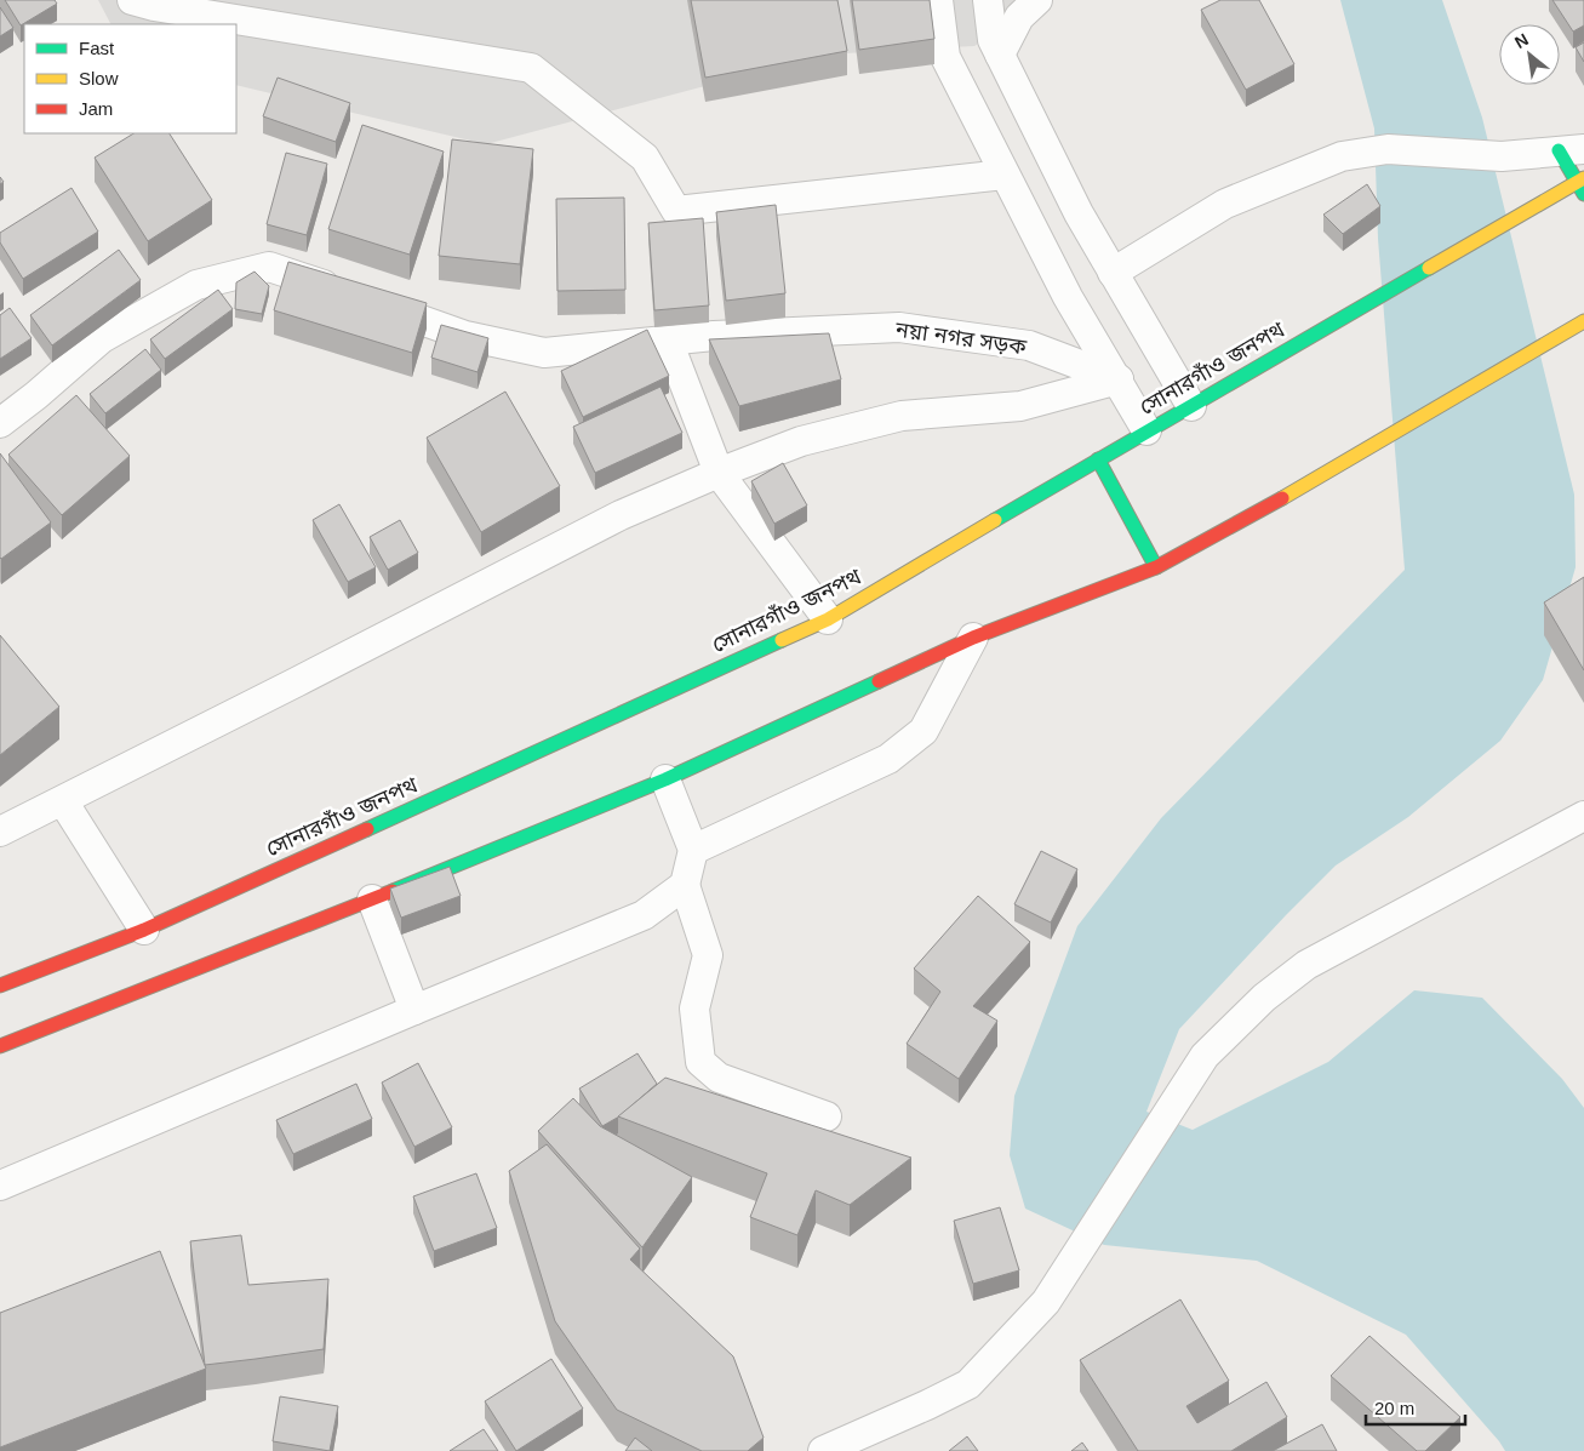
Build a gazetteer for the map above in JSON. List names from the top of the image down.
{
  "streets": {
    "main road": ["সোনারগাঁও জনপথ"],
    "street": ["নয়া নগর সড়ক"]
  },
  "legend": ["Fast", "Slow", "Jam"],
  "scale_bar": "20 m",
  "north": "top left"
}
